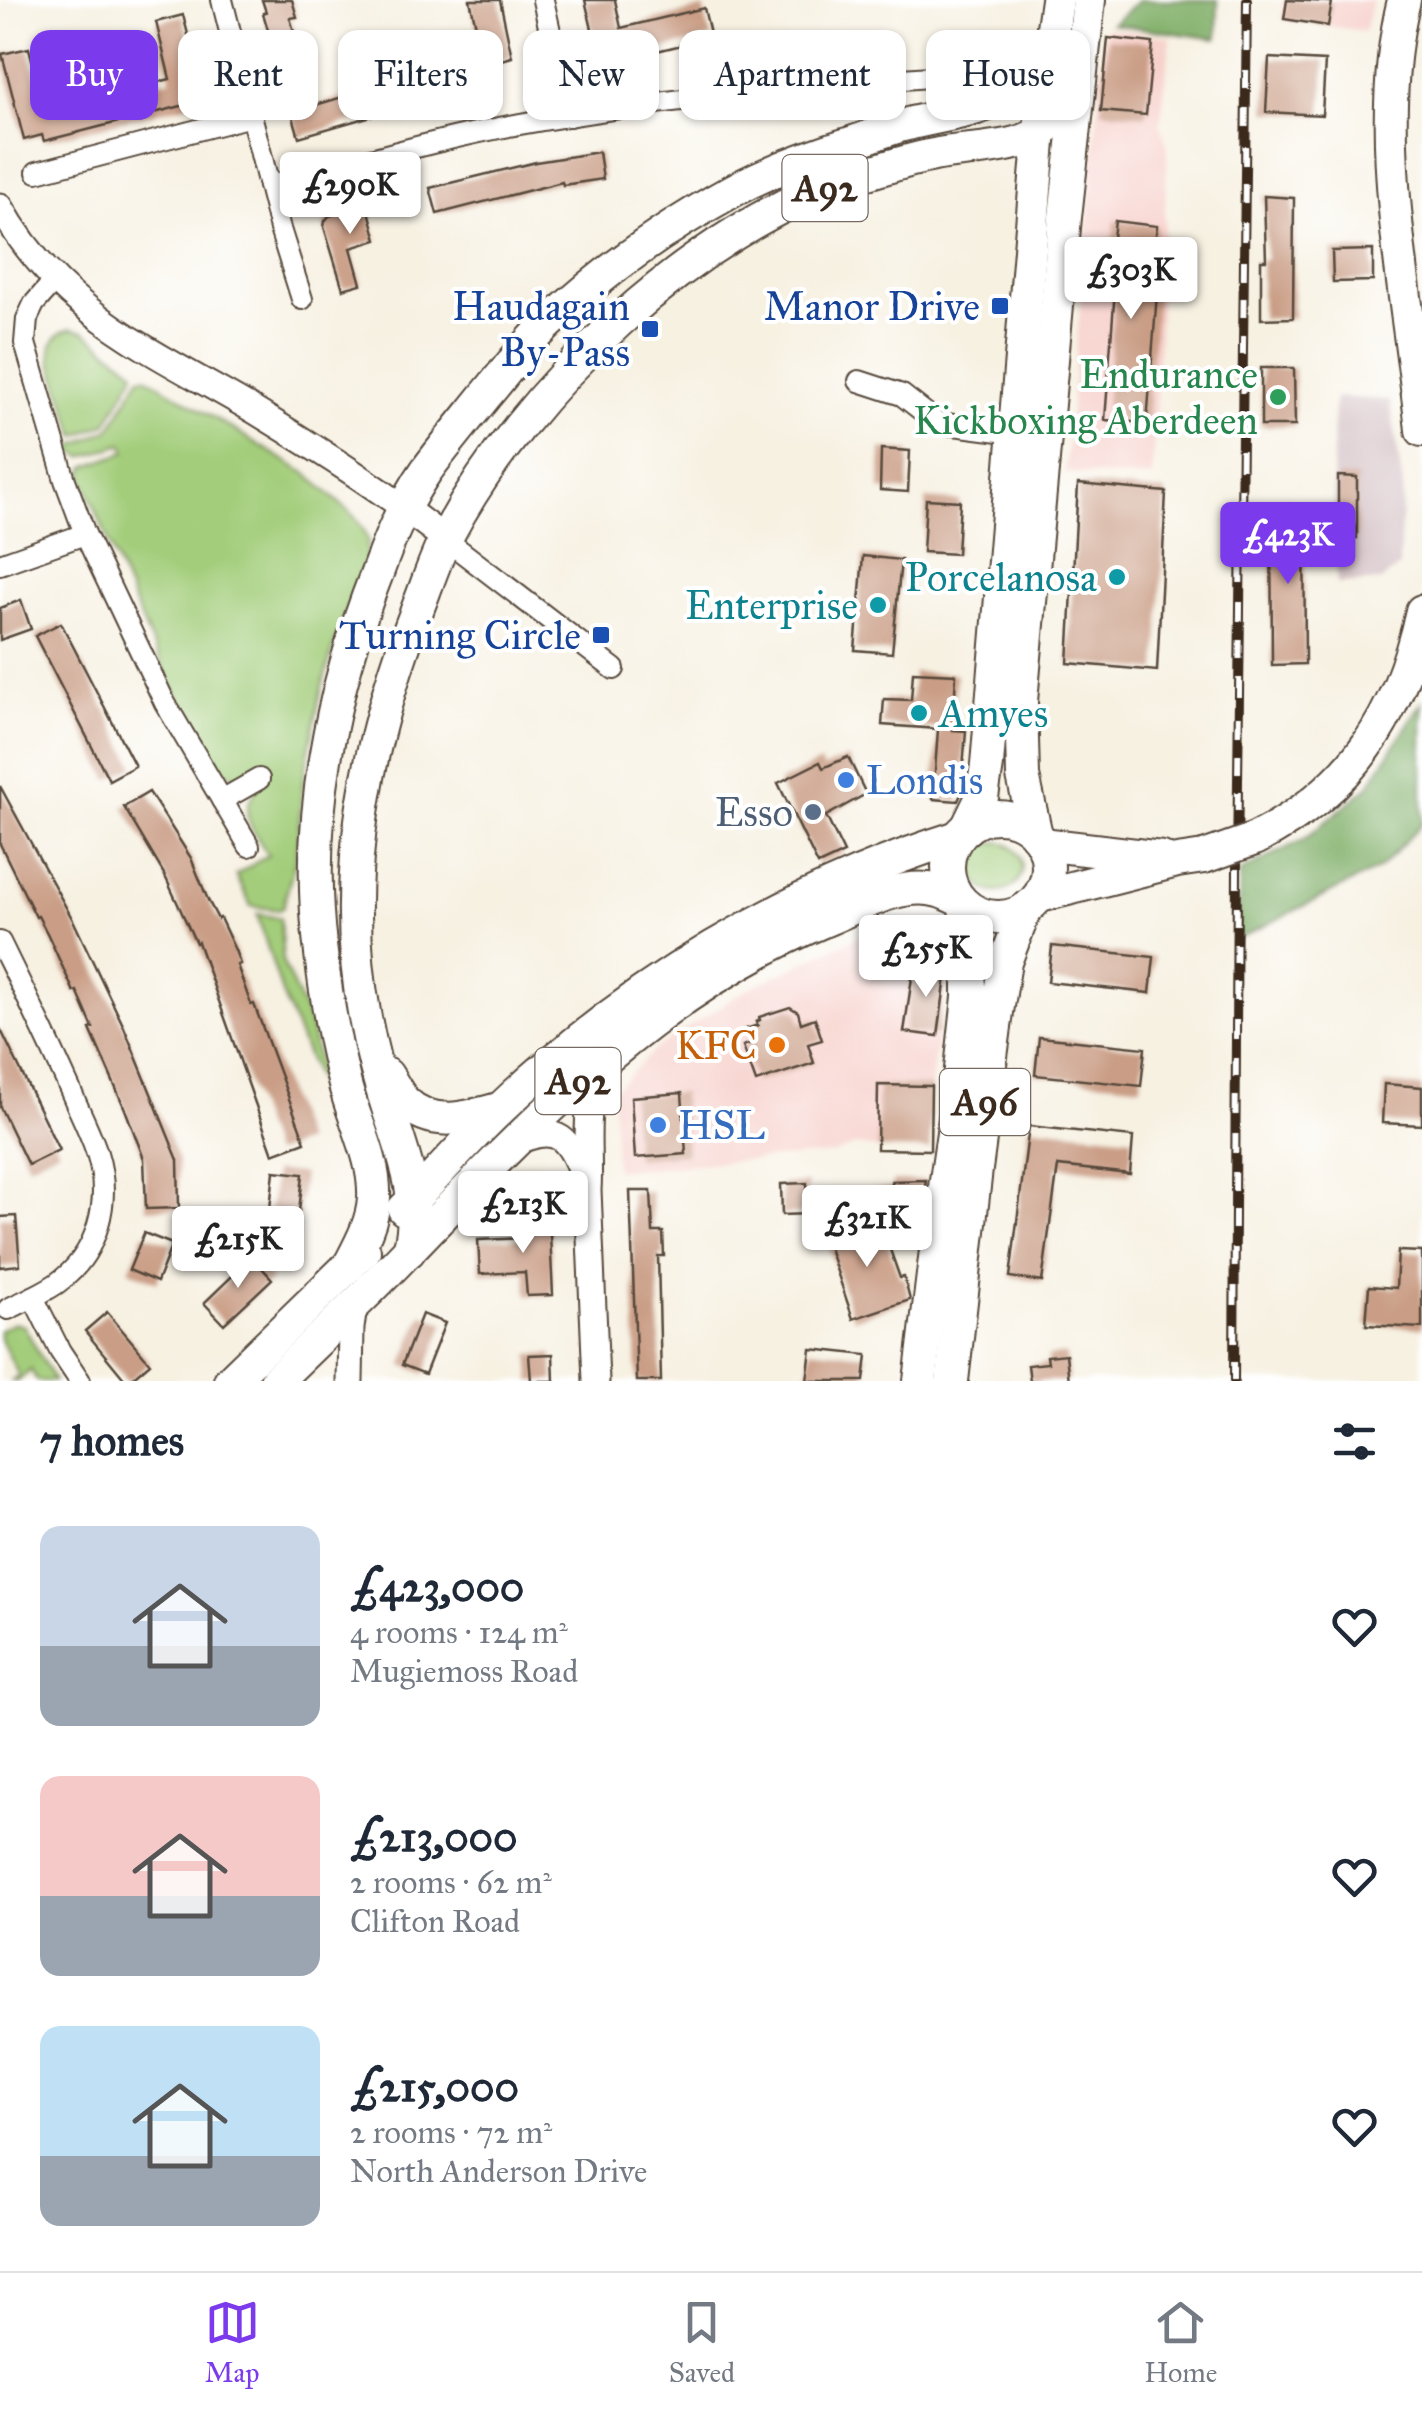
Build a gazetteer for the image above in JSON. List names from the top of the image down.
{
  "streets": {
    "main road": ["A92", "A96"]
  },
  "crossings": [
    ["A92", "A96"]
  ],
  "places": {
    "transit": ["Manor Drive", "Haudagain By-Pass", "Turning Circle"],
    "other": [
      "Endurance Kickboxing Aberdeen",
      "Porcelanosa",
      "Enterprise",
      "Amyes",
      "Londis",
      "Esso",
      "KFC",
      "HSL"
    ]
  },
  "page": {
    "chip": [
      "Buy",
      "Rent",
      "Filters",
      "New",
      "Apartment",
      "House"
    ],
    "price": [
      "£290K",
      "£303K",
      "£423K",
      "£255K",
      "£213K",
      "£321K",
      "£215K"
    ],
    "heading": "7 homes",
    "list": [
      {
        "name": "£423,000",
        "note": "4 rooms · 124 m² · Mugiemoss Road"
      },
      {
        "name": "£213,000",
        "note": "2 rooms · 62 m² · Clifton Road"
      },
      {
        "name": "£215,000",
        "note": "2 rooms · 72 m² · North Anderson Drive"
      }
    ],
    "tabs": ["Map", "Saved", "Home"]
  }
}
